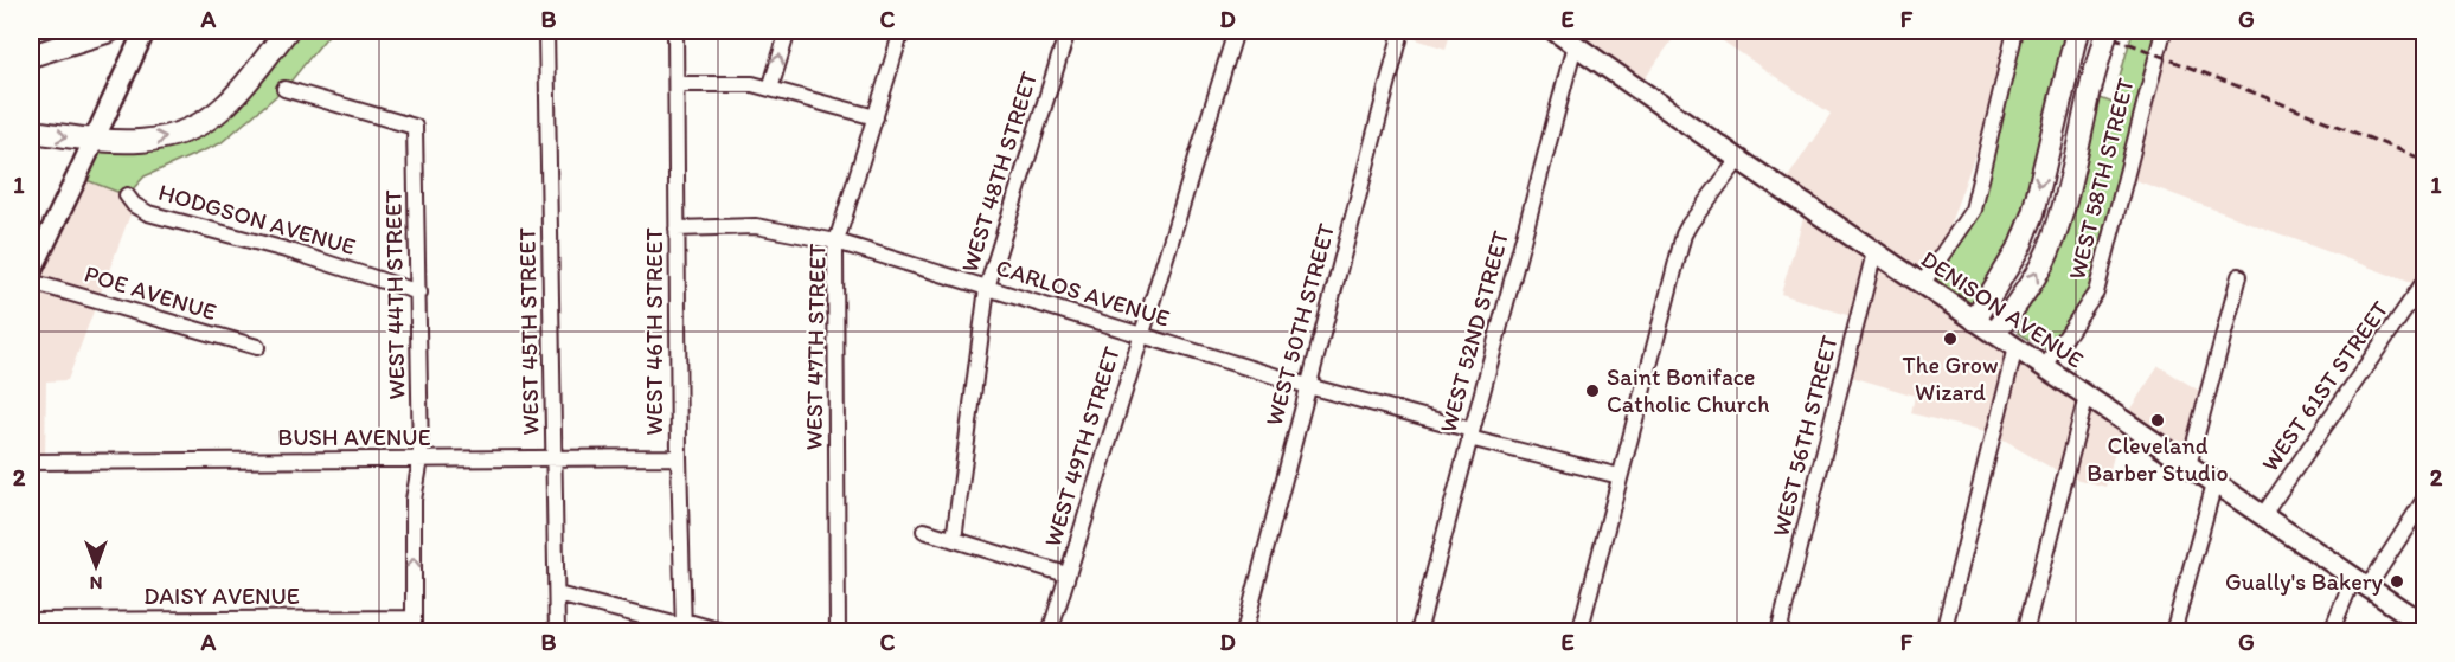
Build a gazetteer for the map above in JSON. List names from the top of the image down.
{
  "streets": {
    "main road": ["DENISON AVENUE"],
    "street": [
      "WEST 48TH STREET",
      "WEST 58TH STREET",
      "HODGSON AVENUE",
      "POE AVENUE",
      "CARLOS AVENUE",
      "WEST 44TH STREET",
      "WEST 50TH STREET",
      "WEST 45TH STREET",
      "WEST 46TH STREET",
      "WEST 52ND STREET",
      "WEST 47TH STREET",
      "WEST 61ST STREET",
      "WEST 56TH STREET",
      "BUSH AVENUE",
      "WEST 49TH STREET",
      "DAISY AVENUE"
    ]
  },
  "crossings": [
    ["WEST 48TH STREET", "CARLOS AVENUE"],
    ["WEST 58TH STREET", "DENISON AVENUE"],
    ["HODGSON AVENUE", "WEST 44TH STREET"],
    ["CARLOS AVENUE", "WEST 50TH STREET"],
    ["CARLOS AVENUE", "WEST 46TH STREET"],
    ["CARLOS AVENUE", "WEST 52ND STREET"],
    ["CARLOS AVENUE", "WEST 47TH STREET"],
    ["CARLOS AVENUE", "WEST 49TH STREET"],
    ["WEST 44TH STREET", "BUSH AVENUE"],
    ["WEST 44TH STREET", "DAISY AVENUE"],
    ["DENISON AVENUE", "WEST 52ND STREET"],
    ["DENISON AVENUE", "WEST 61ST STREET"],
    ["DENISON AVENUE", "WEST 56TH STREET"],
    ["WEST 45TH STREET", "BUSH AVENUE"],
    ["WEST 46TH STREET", "BUSH AVENUE"]
  ],
  "places": [
    "The Grow Wizard",
    "Saint Boniface Catholic Church",
    "Cleveland Barber Studio",
    "Gually's Bakery"
  ],
  "north": "bottom",
  "grid": {
    "columns": [
      "A",
      "B",
      "C",
      "D",
      "E",
      "F",
      "G"
    ],
    "rows": ["1", "2"]
  }
}
